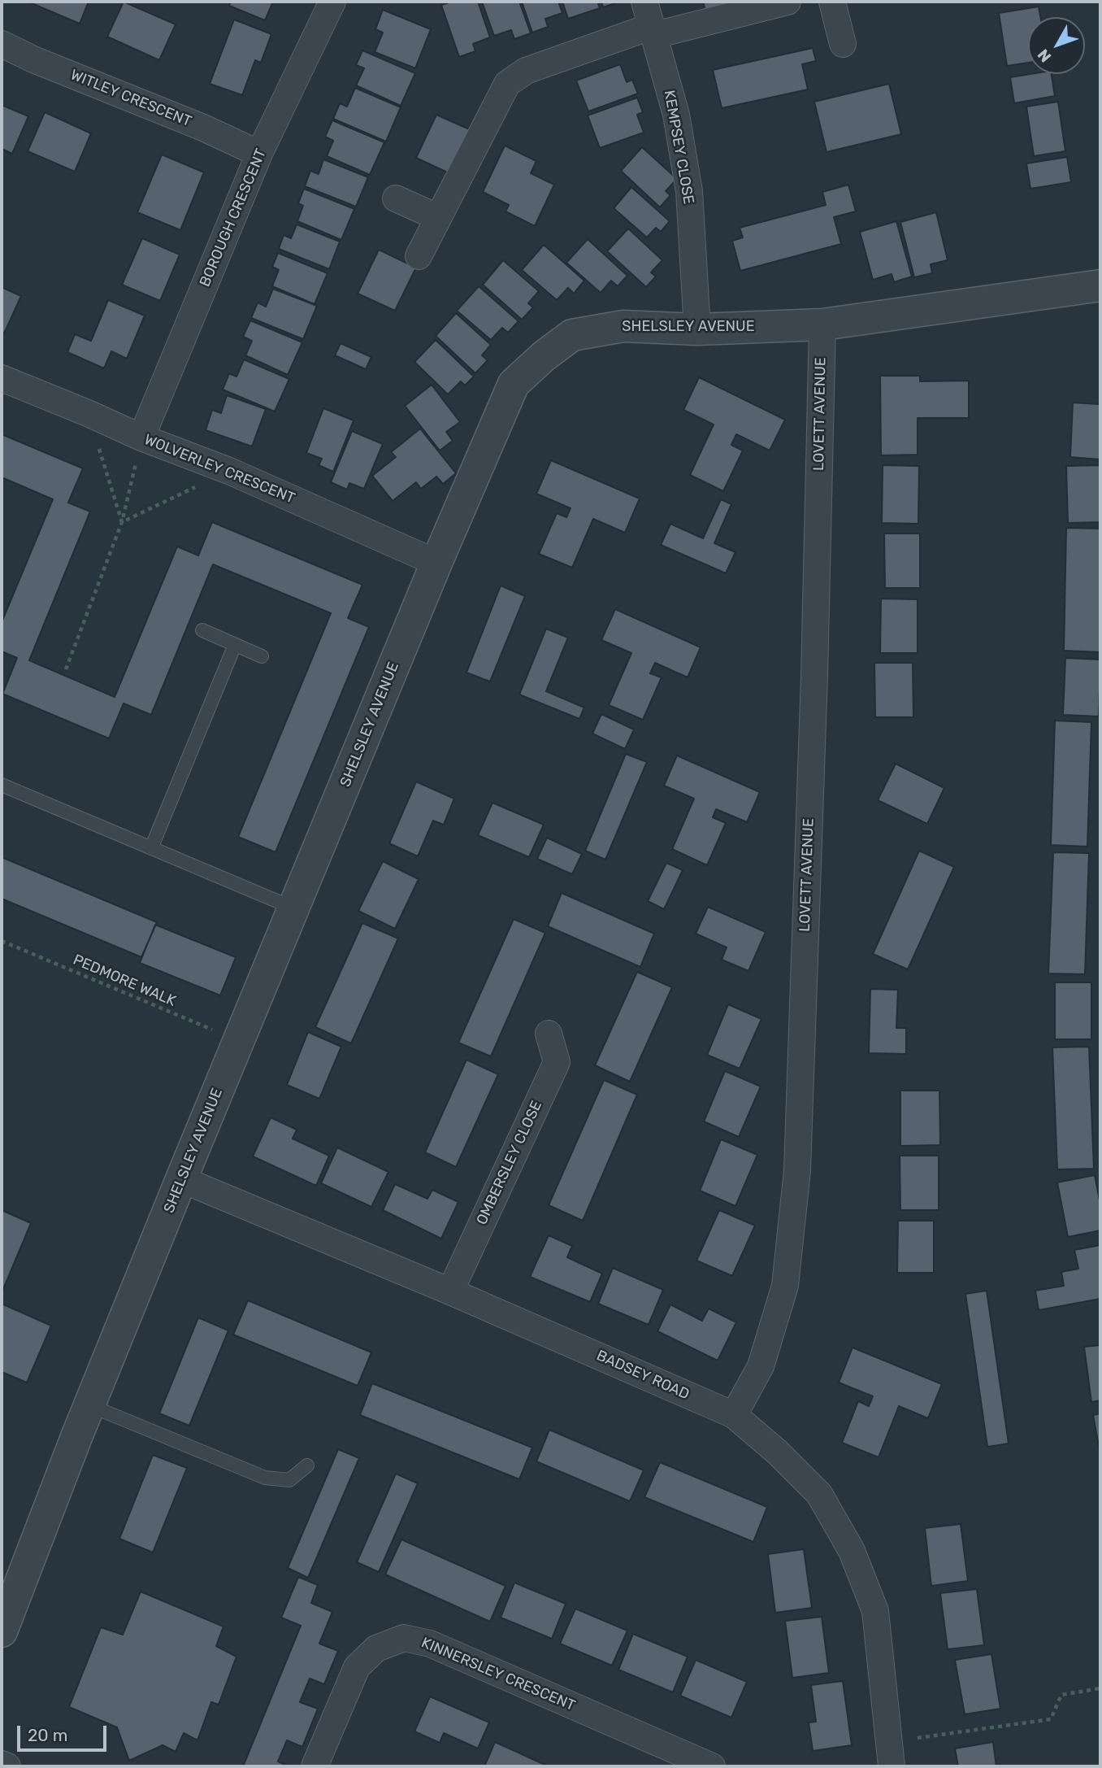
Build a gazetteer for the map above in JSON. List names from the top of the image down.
{
  "streets": {
    "street": [
      "WITLEY CRESCENT",
      "KEMPSEY CLOSE",
      "BOROUGH CRESCENT",
      "SHELSLEY AVENUE",
      "LOVETT AVENUE",
      "WOLVERLEY CRESCENT",
      "OMBERSLEY CLOSE",
      "BADSEY ROAD",
      "KINNERSLEY CRESCENT"
    ],
    "path": ["PEDMORE WALK"]
  },
  "crossings": [
    ["WITLEY CRESCENT", "BOROUGH CRESCENT"],
    ["KEMPSEY CLOSE", "SHELSLEY AVENUE"],
    ["BOROUGH CRESCENT", "WOLVERLEY CRESCENT"],
    ["SHELSLEY AVENUE", "LOVETT AVENUE"],
    ["SHELSLEY AVENUE", "WOLVERLEY CRESCENT"],
    ["SHELSLEY AVENUE", "PEDMORE WALK"],
    ["SHELSLEY AVENUE", "BADSEY ROAD"],
    ["LOVETT AVENUE", "BADSEY ROAD"],
    ["OMBERSLEY CLOSE", "BADSEY ROAD"]
  ],
  "scale_bar": "20 m",
  "north": "bottom left"
}
